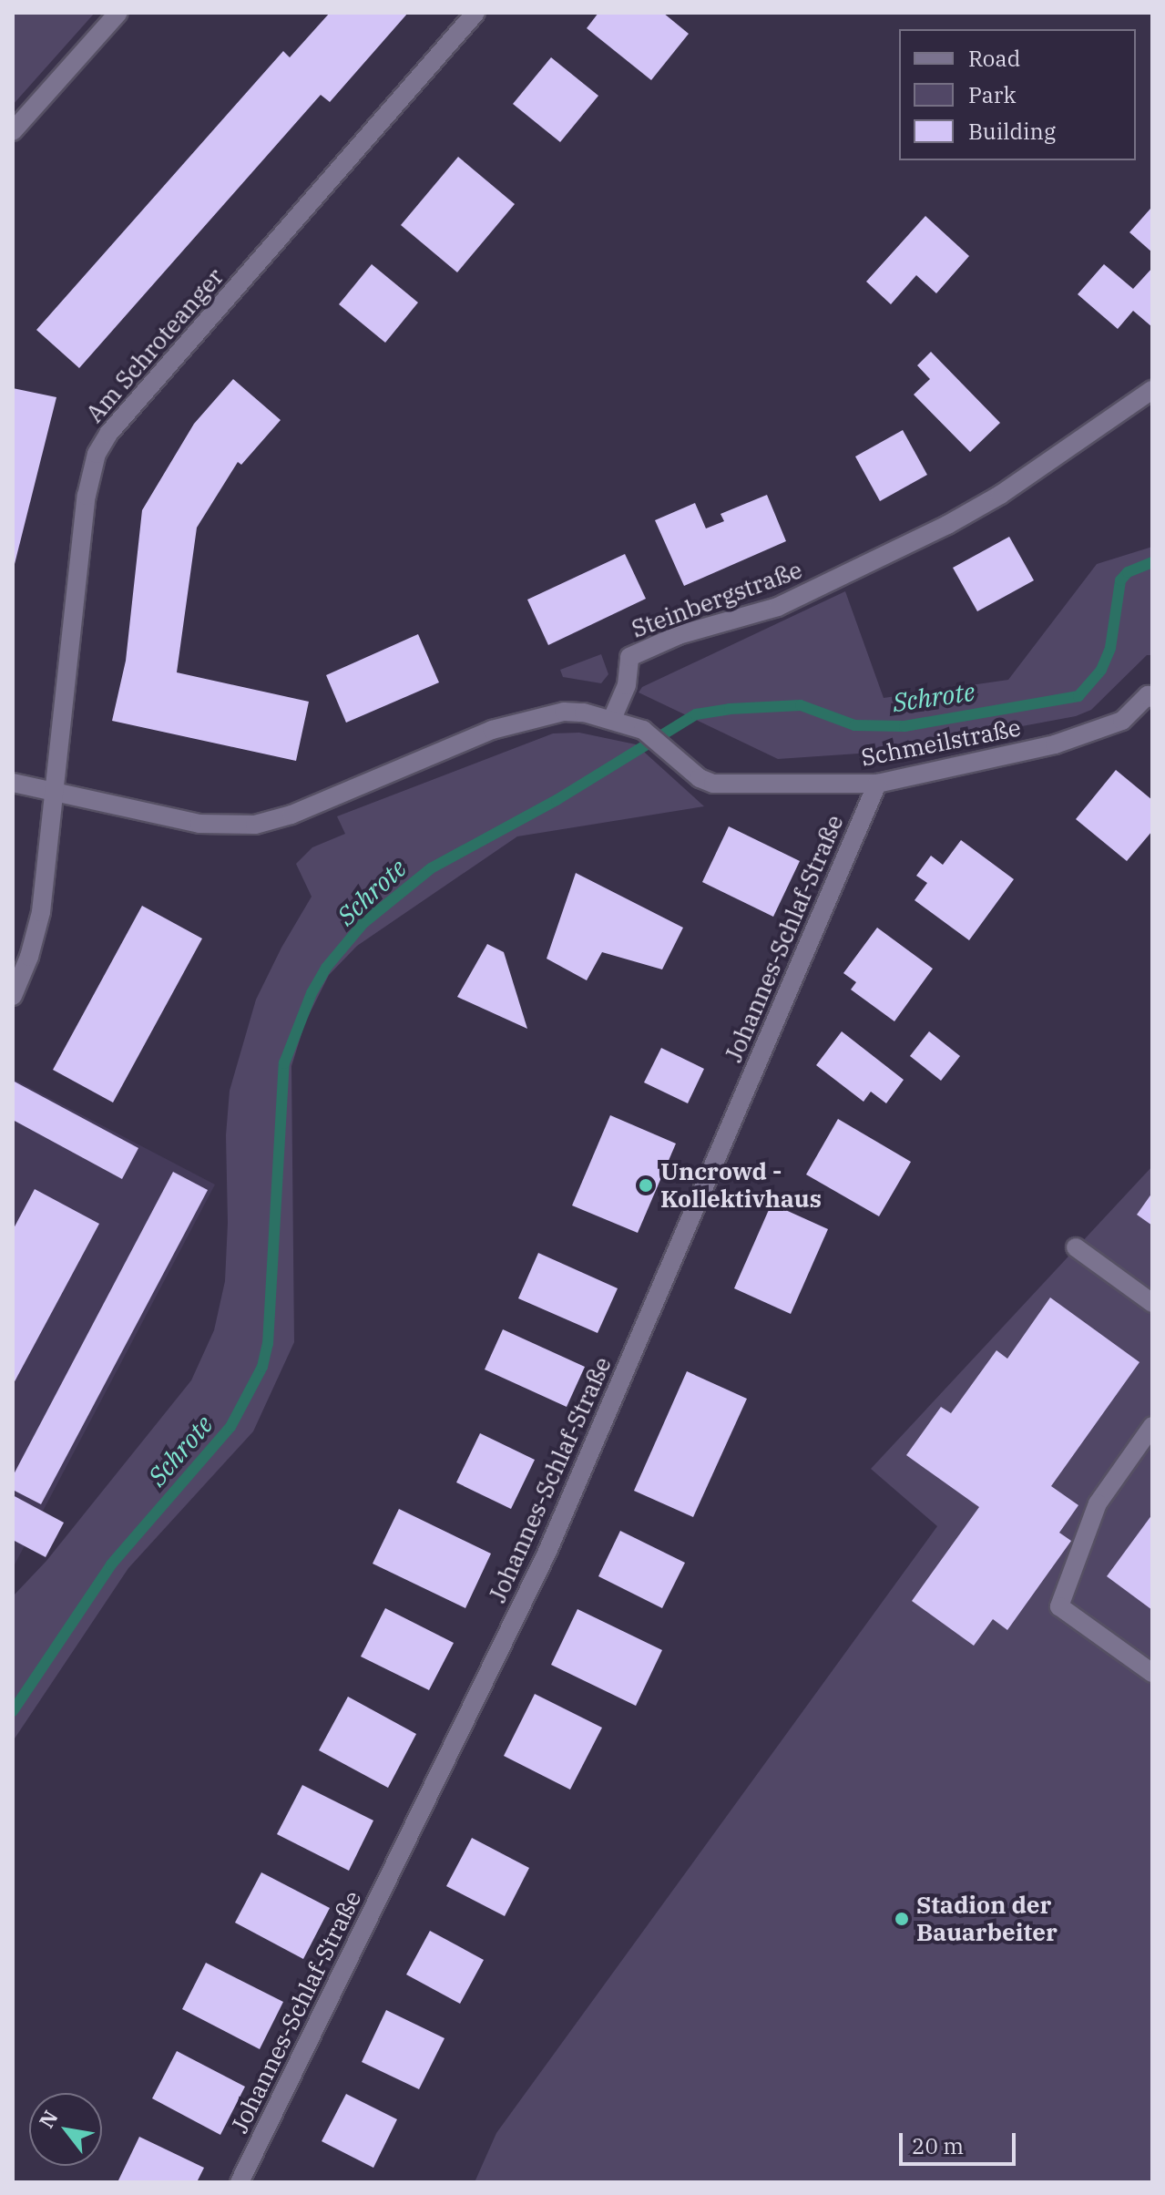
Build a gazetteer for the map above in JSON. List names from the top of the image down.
{
  "streets": {
    "street": [
      "Am Schroteanger",
      "Steinbergstraße",
      "Schmeilstraße",
      "Johannes-Schlaf-Straße"
    ]
  },
  "crossings": [
    ["Steinbergstraße", "Schmeilstraße"],
    ["Schmeilstraße", "Johannes-Schlaf-Straße"]
  ],
  "water": ["Schrote"],
  "places": ["Uncrowd - Kollektivhaus", "Stadion der Bauarbeiter"],
  "legend": ["Road", "Park", "Building"],
  "scale_bar": "20 m",
  "north": "top left"
}
